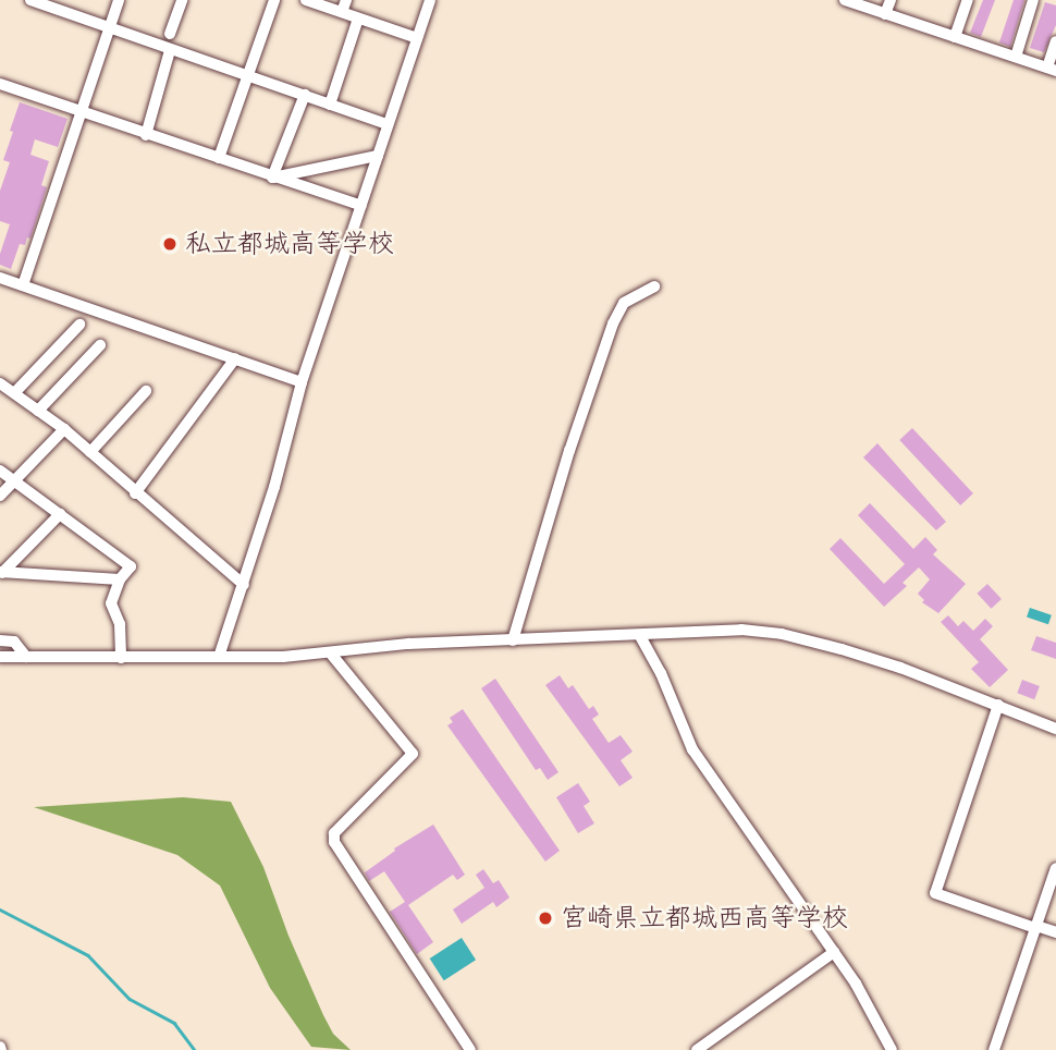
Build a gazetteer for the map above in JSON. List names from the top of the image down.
{
  "places": ["私立都城高等学校", "宮崎県立都城西高等学校"]
}
